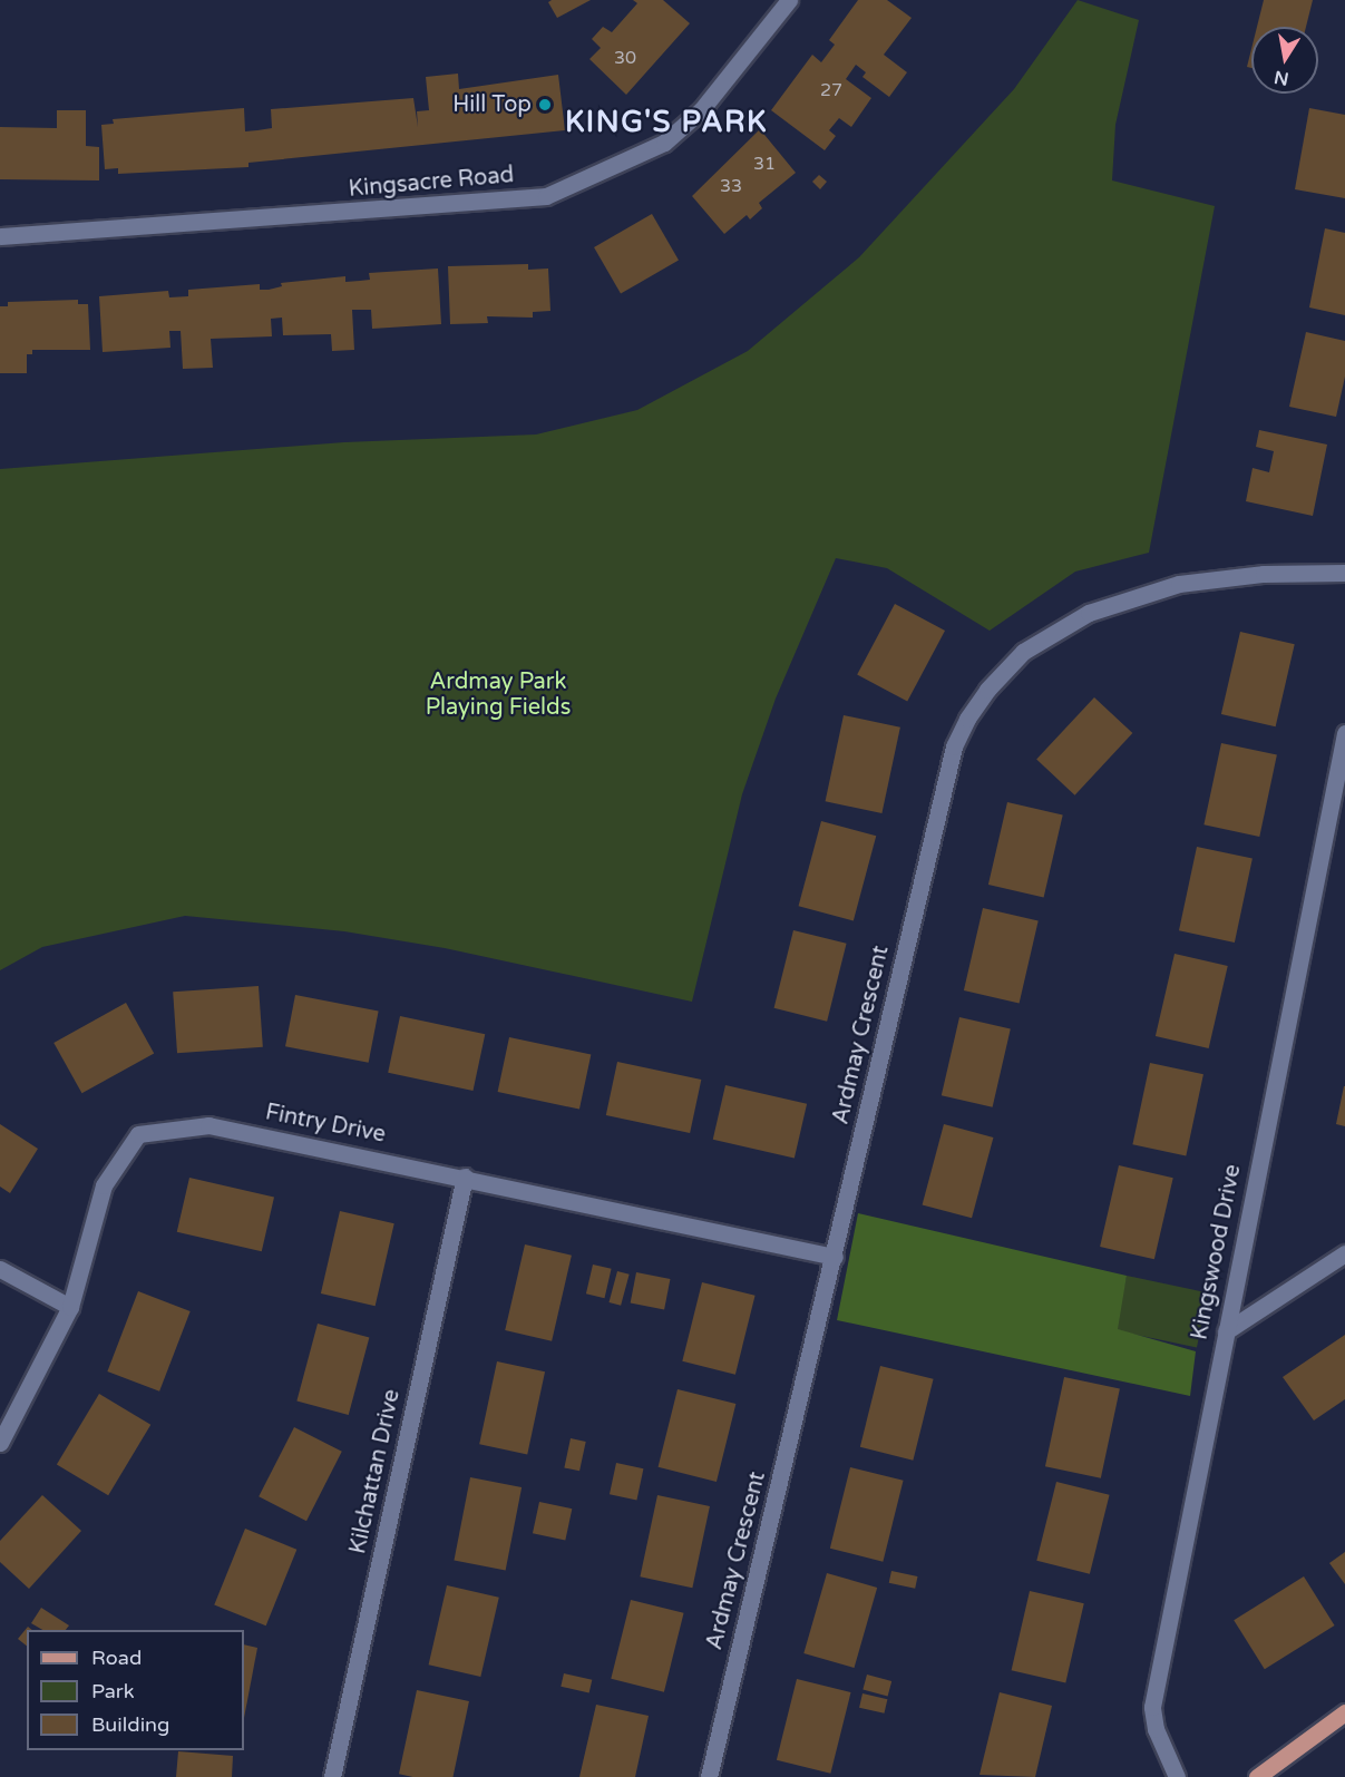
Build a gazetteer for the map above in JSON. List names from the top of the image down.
{
  "streets": {
    "street": [
      "Kingsacre Road",
      "Ardmay Crescent",
      "Fintry Drive",
      "Kingswood Drive",
      "Kilchattan Drive"
    ]
  },
  "crossings": [
    ["Ardmay Crescent", "Fintry Drive"],
    ["Fintry Drive", "Kilchattan Drive"]
  ],
  "districts": ["KING'S PARK"],
  "parks": ["Ardmay Park Playing Fields"],
  "places": ["Hill Top"],
  "house_numbers": [
    "30",
    "27",
    "31",
    "33"
  ],
  "legend": ["Road", "Park", "Building"],
  "north": "bottom"
}
